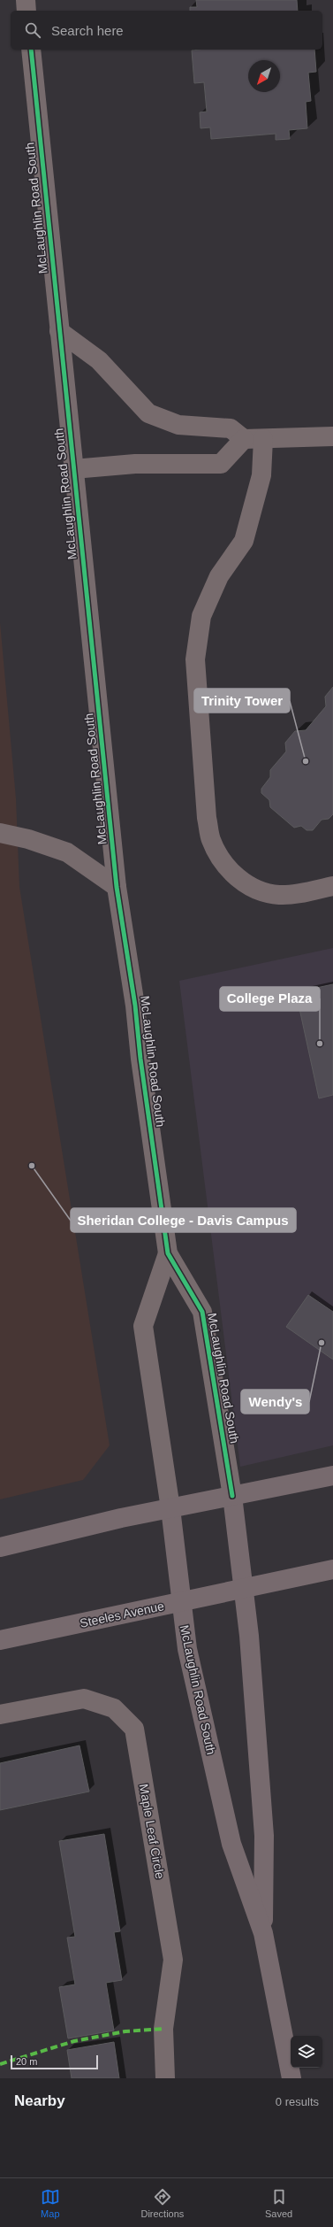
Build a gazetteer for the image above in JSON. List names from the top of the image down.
{
  "streets": {
    "main road": ["McLaughlin Road South", "Steeles Avenue"],
    "street": ["Maple Leaf Circle"]
  },
  "crossings": [
    ["McLaughlin Road South", "Steeles Avenue"]
  ],
  "places": [
    "Trinity Tower",
    "College Plaza",
    "Sheridan College - Davis Campus",
    "Wendy's"
  ],
  "scale_bar": "20 m",
  "north": "bottom left",
  "page": {
    "search": "Search here",
    "scale": "20 m",
    "heading": ["Nearby", "0 results"],
    "nav": ["Map", "Directions", "Saved"]
  }
}
